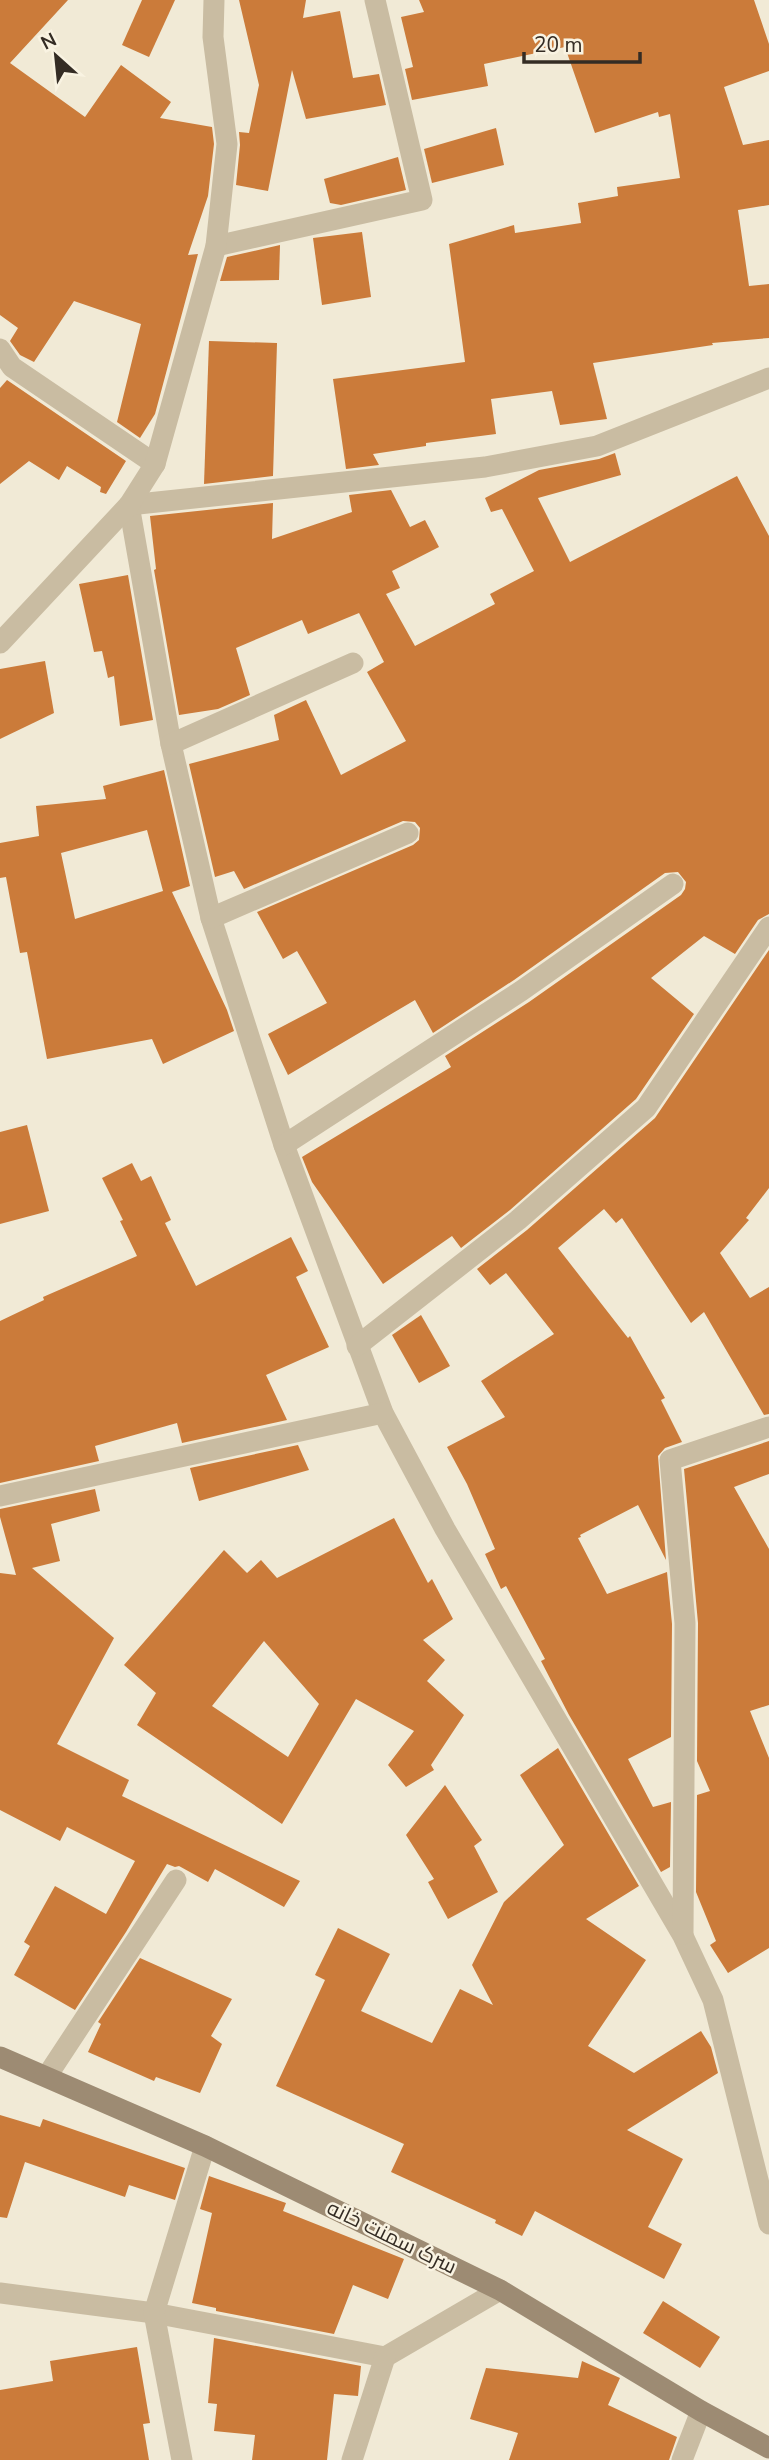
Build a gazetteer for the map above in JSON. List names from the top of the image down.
{
  "streets": {
    "street": ["سرک سمنت خانه"]
  },
  "scale_bar": "20 m",
  "north": "top left"
}
